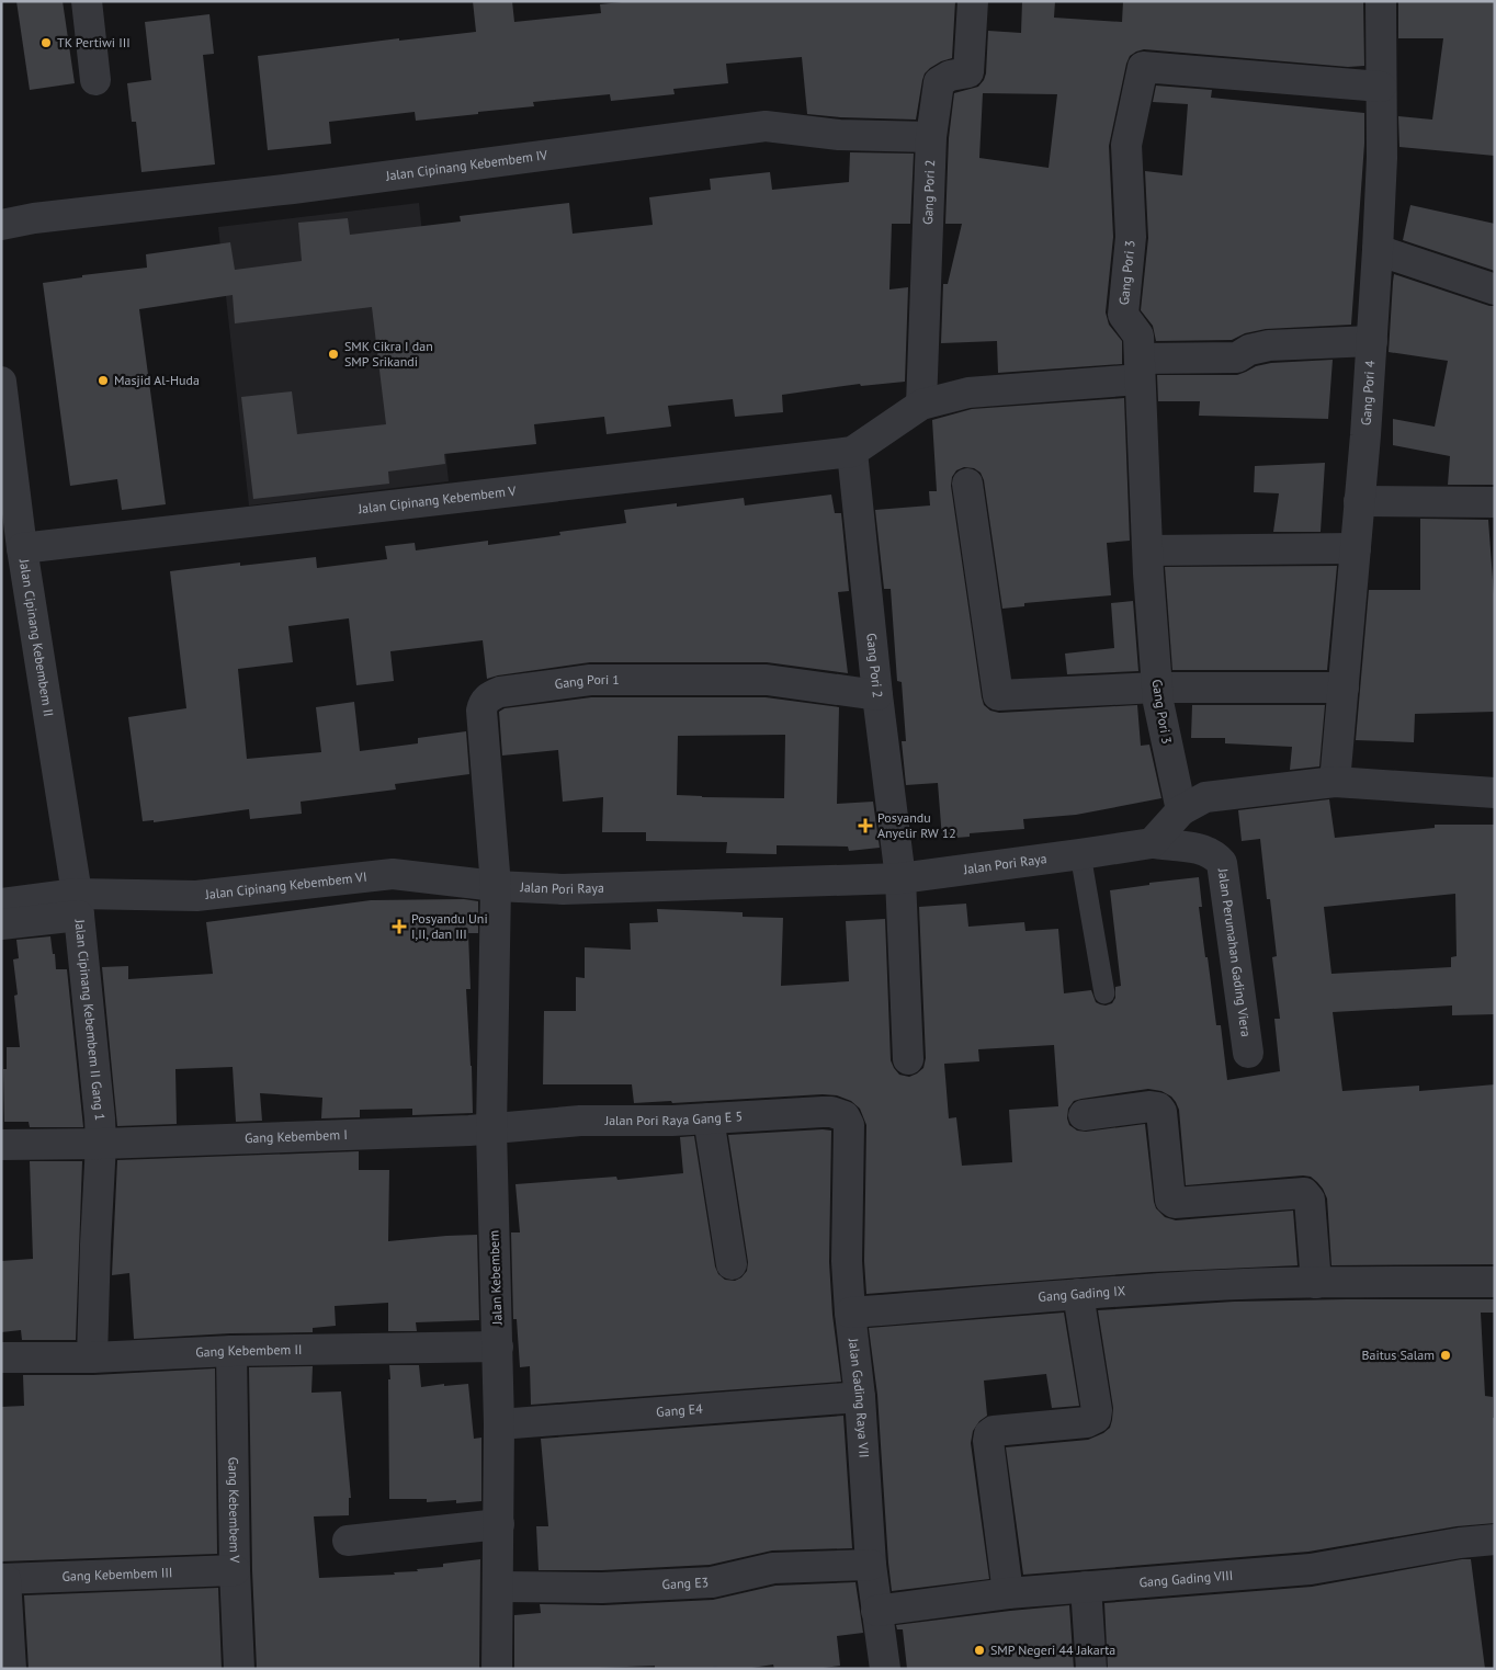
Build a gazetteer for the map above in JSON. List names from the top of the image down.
{
  "streets": {
    "street": [
      "Jalan Cipinang Kebembem IV",
      "Gang Pori 2",
      "Gang Pori 3",
      "Gang Pori 4",
      "Jalan Cipinang Kebembem V",
      "Jalan Cipinang Kebembem II",
      "Gang Pori 1",
      "Jalan Pori Raya",
      "Jalan Cipinang Kebembem VI",
      "Jalan Perumahan Gading Viera",
      "Jalan Cipinang Kebembem II Gang 1",
      "Jalan Pori Raya Gang E 5",
      "Gang Kebembem I",
      "Jalan Kebembem",
      "Gang Gading IX",
      "Gang Kebembem II",
      "Jalan Gading Raya VII",
      "Gang E4",
      "Gang Kebembem V",
      "Gang Kebembem III",
      "Gang Gading VIII",
      "Gang E3"
    ]
  },
  "crossings": [
    ["Jalan Cipinang Kebembem IV", "Gang Pori 2"],
    ["Gang Pori 2", "Jalan Cipinang Kebembem V"],
    ["Gang Pori 2", "Gang Pori 1"],
    ["Gang Pori 2", "Jalan Pori Raya"],
    ["Gang Pori 3", "Gang Pori 4"],
    ["Jalan Cipinang Kebembem V", "Jalan Cipinang Kebembem II"],
    ["Jalan Cipinang Kebembem II", "Jalan Cipinang Kebembem VI"],
    ["Jalan Cipinang Kebembem II", "Jalan Cipinang Kebembem II Gang 1"],
    ["Gang Pori 1", "Jalan Pori Raya"],
    ["Gang Pori 1", "Jalan Cipinang Kebembem VI"],
    ["Gang Pori 1", "Jalan Kebembem"],
    ["Jalan Pori Raya", "Jalan Cipinang Kebembem VI"],
    ["Jalan Pori Raya", "Jalan Perumahan Gading Viera"],
    ["Jalan Pori Raya", "Jalan Kebembem"],
    ["Jalan Cipinang Kebembem VI", "Jalan Cipinang Kebembem II Gang 1"],
    ["Jalan Cipinang Kebembem VI", "Jalan Kebembem"],
    ["Jalan Cipinang Kebembem II Gang 1", "Gang Kebembem I"],
    ["Jalan Pori Raya Gang E 5", "Gang Kebembem I"],
    ["Jalan Pori Raya Gang E 5", "Jalan Kebembem"],
    ["Jalan Pori Raya Gang E 5", "Jalan Gading Raya VII"],
    ["Gang Kebembem I", "Jalan Kebembem"],
    ["Jalan Kebembem", "Gang Kebembem II"],
    ["Jalan Kebembem", "Gang E4"],
    ["Jalan Kebembem", "Gang E3"],
    ["Gang Gading IX", "Jalan Gading Raya VII"],
    ["Gang Kebembem II", "Gang Kebembem V"],
    ["Jalan Gading Raya VII", "Gang E4"],
    ["Jalan Gading Raya VII", "Gang Gading VIII"],
    ["Jalan Gading Raya VII", "Gang E3"],
    ["Gang Kebembem V", "Gang Kebembem III"]
  ],
  "places": {
    "other": [
      "TK Pertiwi III",
      "SMK Cikra I dan SMP Srikandi",
      "Masjid Al-Huda",
      "Baitus Salam",
      "SMP Negeri 44 Jakarta"
    ],
    "health": ["Posyandu Anyelir RW 12", "Posyandu Uni I,II, dan III"]
  }
}
